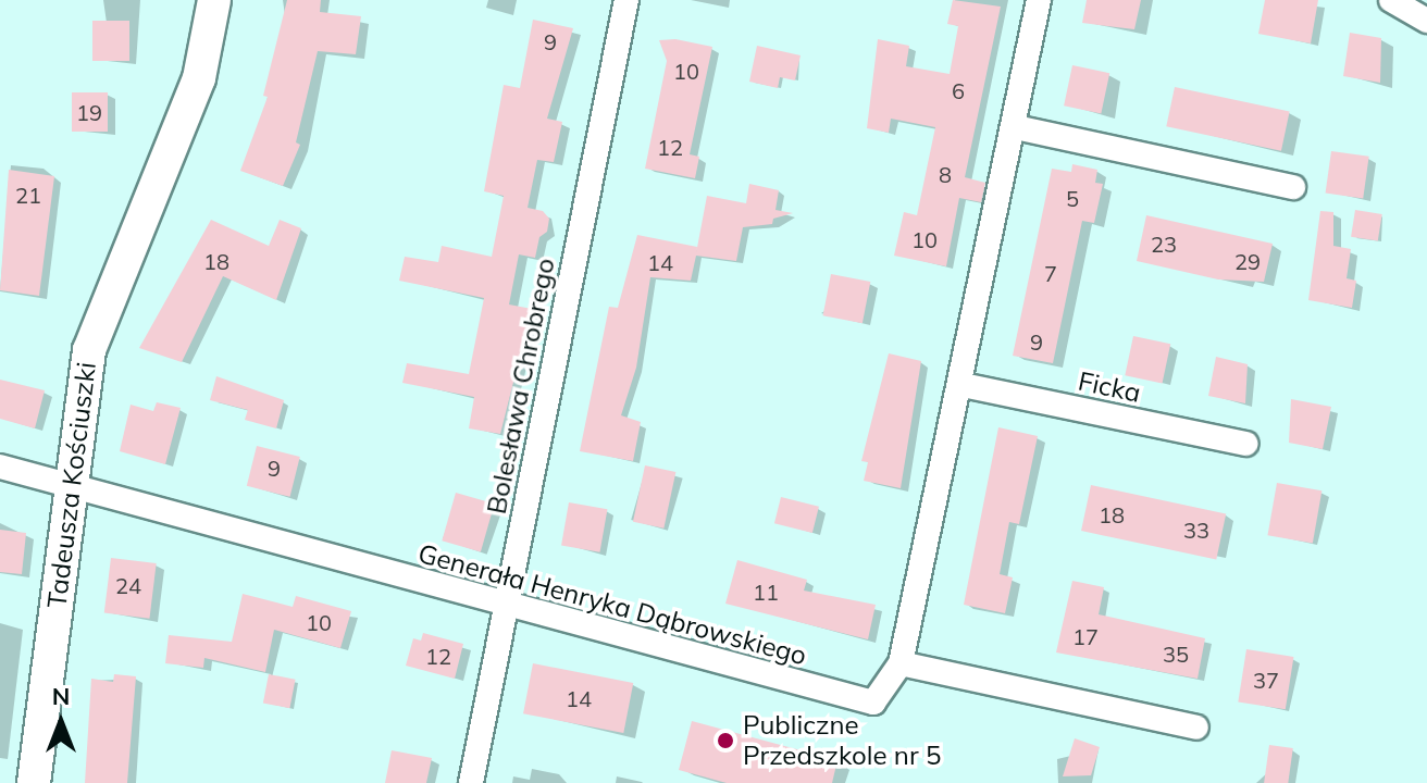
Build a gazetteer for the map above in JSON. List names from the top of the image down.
{
  "streets": {
    "street": [
      "Bolesława Chrobrego",
      "Ficka",
      "Tadeusza Kościuszki",
      "Generała Henryka Dąbrowskiego"
    ]
  },
  "crossings": [
    ["Bolesława Chrobrego", "Generała Henryka Dąbrowskiego"],
    ["Tadeusza Kościuszki", "Generała Henryka Dąbrowskiego"]
  ],
  "places": ["Publiczne Przedszkole nr 5"],
  "house_numbers": [
    "9",
    "10",
    "6",
    "19",
    "12",
    "8",
    "21",
    "5",
    "10",
    "23",
    "18",
    "29",
    "14",
    "7",
    "9",
    "9",
    "18",
    "33",
    "24",
    "11",
    "10",
    "17",
    "35",
    "12",
    "37",
    "14"
  ],
  "north": "top"
}
